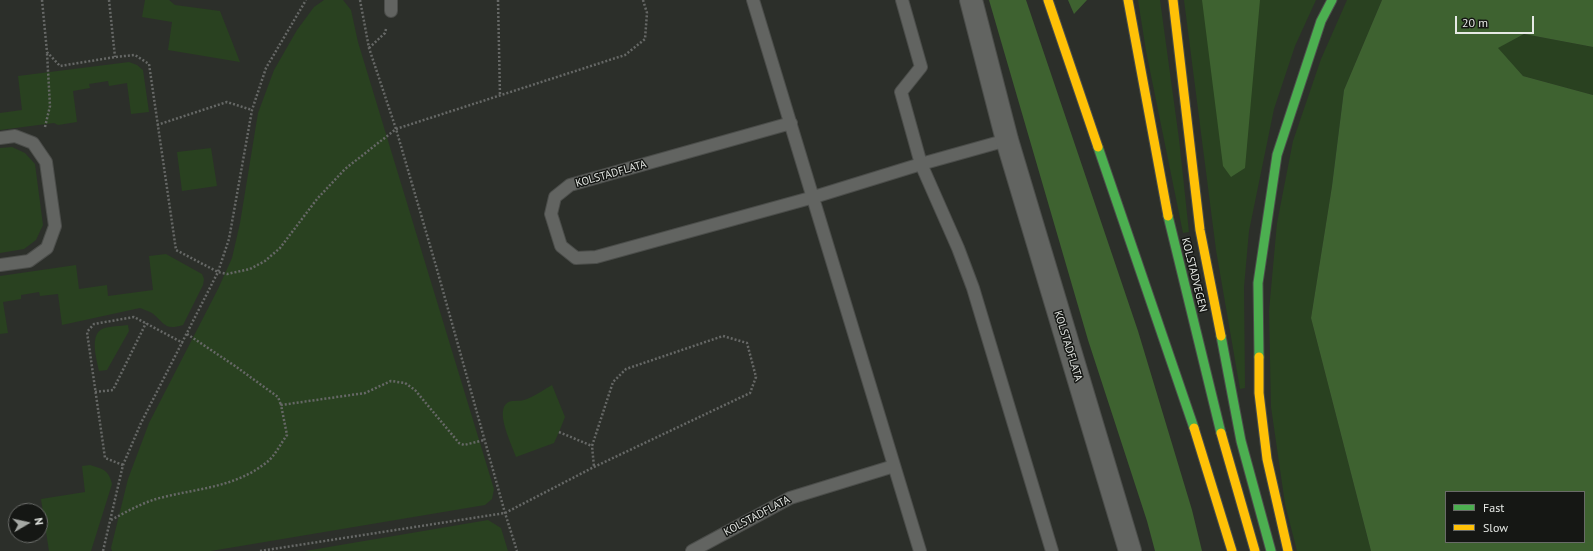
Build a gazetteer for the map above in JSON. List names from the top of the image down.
{
  "streets": {
    "main road": ["KOLSTADVEGEN"],
    "street": ["KOLSTADFLATA"]
  },
  "legend": ["Fast", "Slow"],
  "scale_bar": "20 m",
  "north": "right"
}
